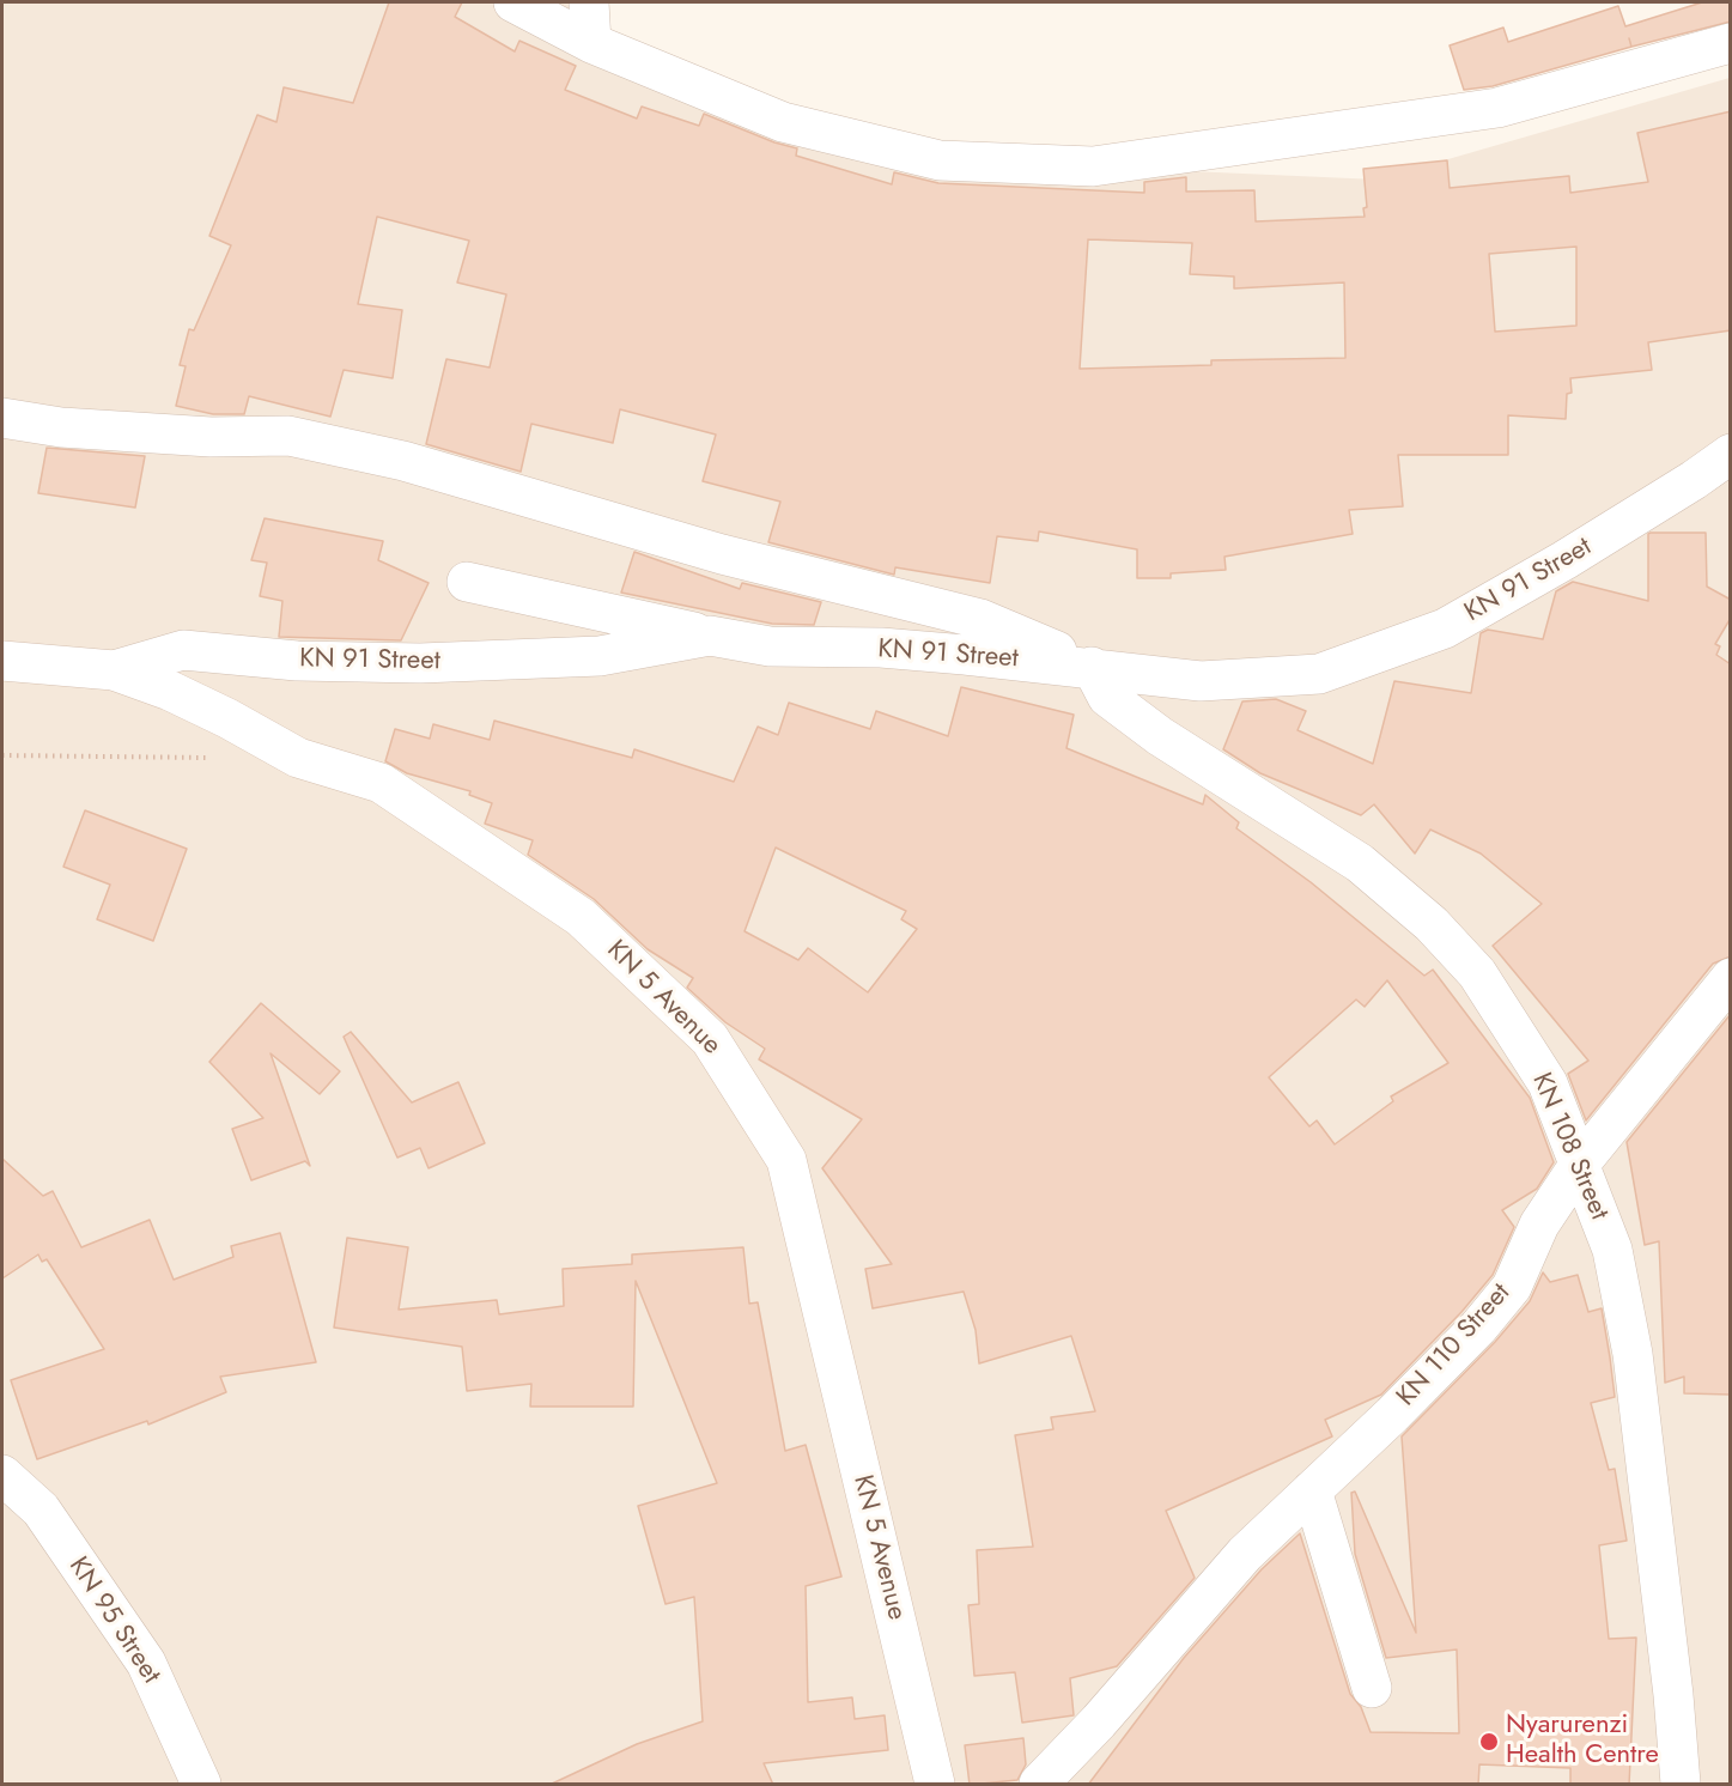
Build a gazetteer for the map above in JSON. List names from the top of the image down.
{
  "streets": {
    "street": [
      "KN 91 Street",
      "KN 5 Avenue",
      "KN 108 Street",
      "KN 110 Street",
      "KN 95 Street"
    ]
  },
  "crossings": [
    ["KN 91 Street", "KN 5 Avenue"],
    ["KN 91 Street", "KN 108 Street"],
    ["KN 108 Street", "KN 110 Street"]
  ],
  "places": ["Nyarurenzi Health Centre"]
}
